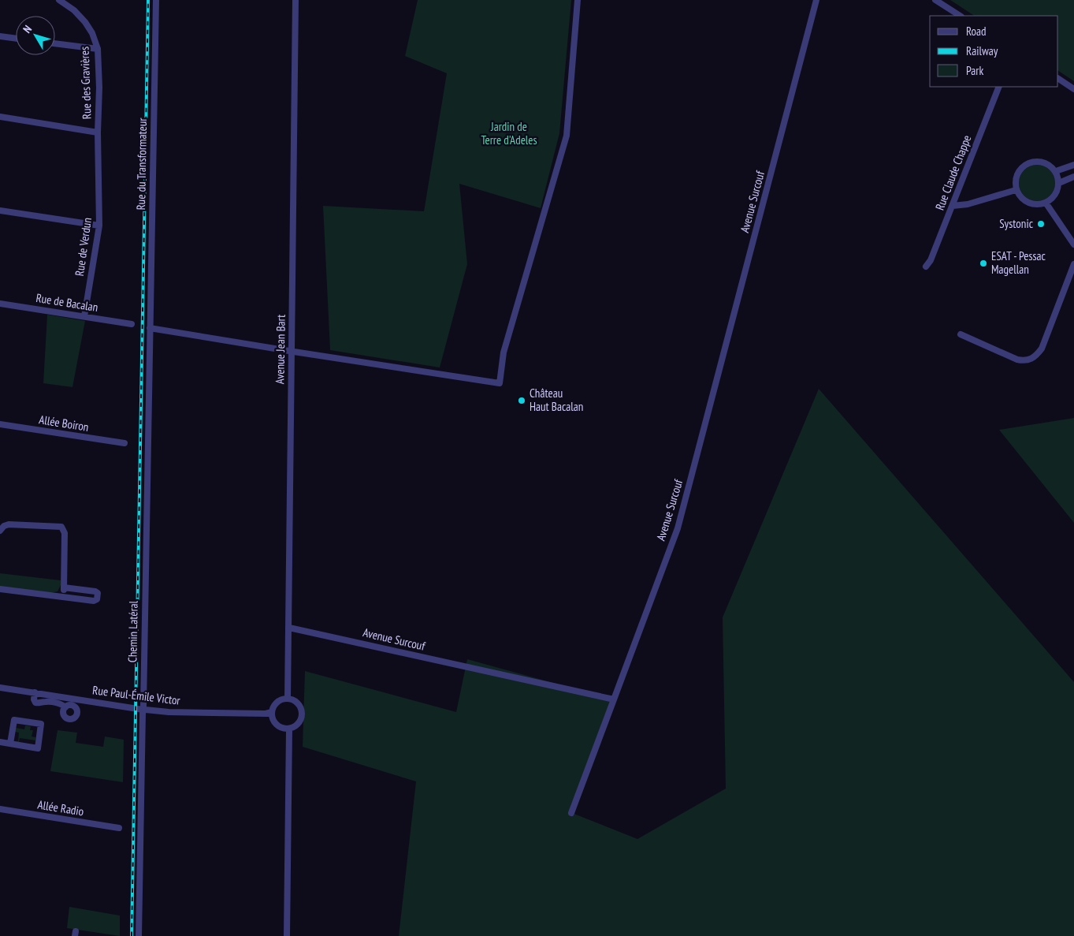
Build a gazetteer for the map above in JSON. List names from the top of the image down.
{
  "streets": {
    "street": [
      "Rue des Gravières",
      "Rue du Transformateur",
      "Rue Claude Chappe",
      "Avenue Surcouf",
      "Rue de Verdun",
      "Rue de Bacalan",
      "Avenue Jean Bart",
      "Allée Boiron",
      "Chemin Latéral",
      "Rue Paul-Émile Victor",
      "Allée Radio"
    ]
  },
  "crossings": [
    ["Rue des Gravières", "Rue de Verdun"],
    ["Rue du Transformateur", "Chemin Latéral"],
    ["Avenue Surcouf", "Avenue Jean Bart"],
    ["Rue de Verdun", "Rue de Bacalan"],
    ["Avenue Jean Bart", "Rue Paul-Émile Victor"]
  ],
  "parks": ["Jardin de Terre d'Adeles"],
  "places": ["Systonic", "ESAT - Pessac Magellan", "Château Haut Bacalan"],
  "legend": ["Road", "Railway", "Park"],
  "north": "top left"
}
